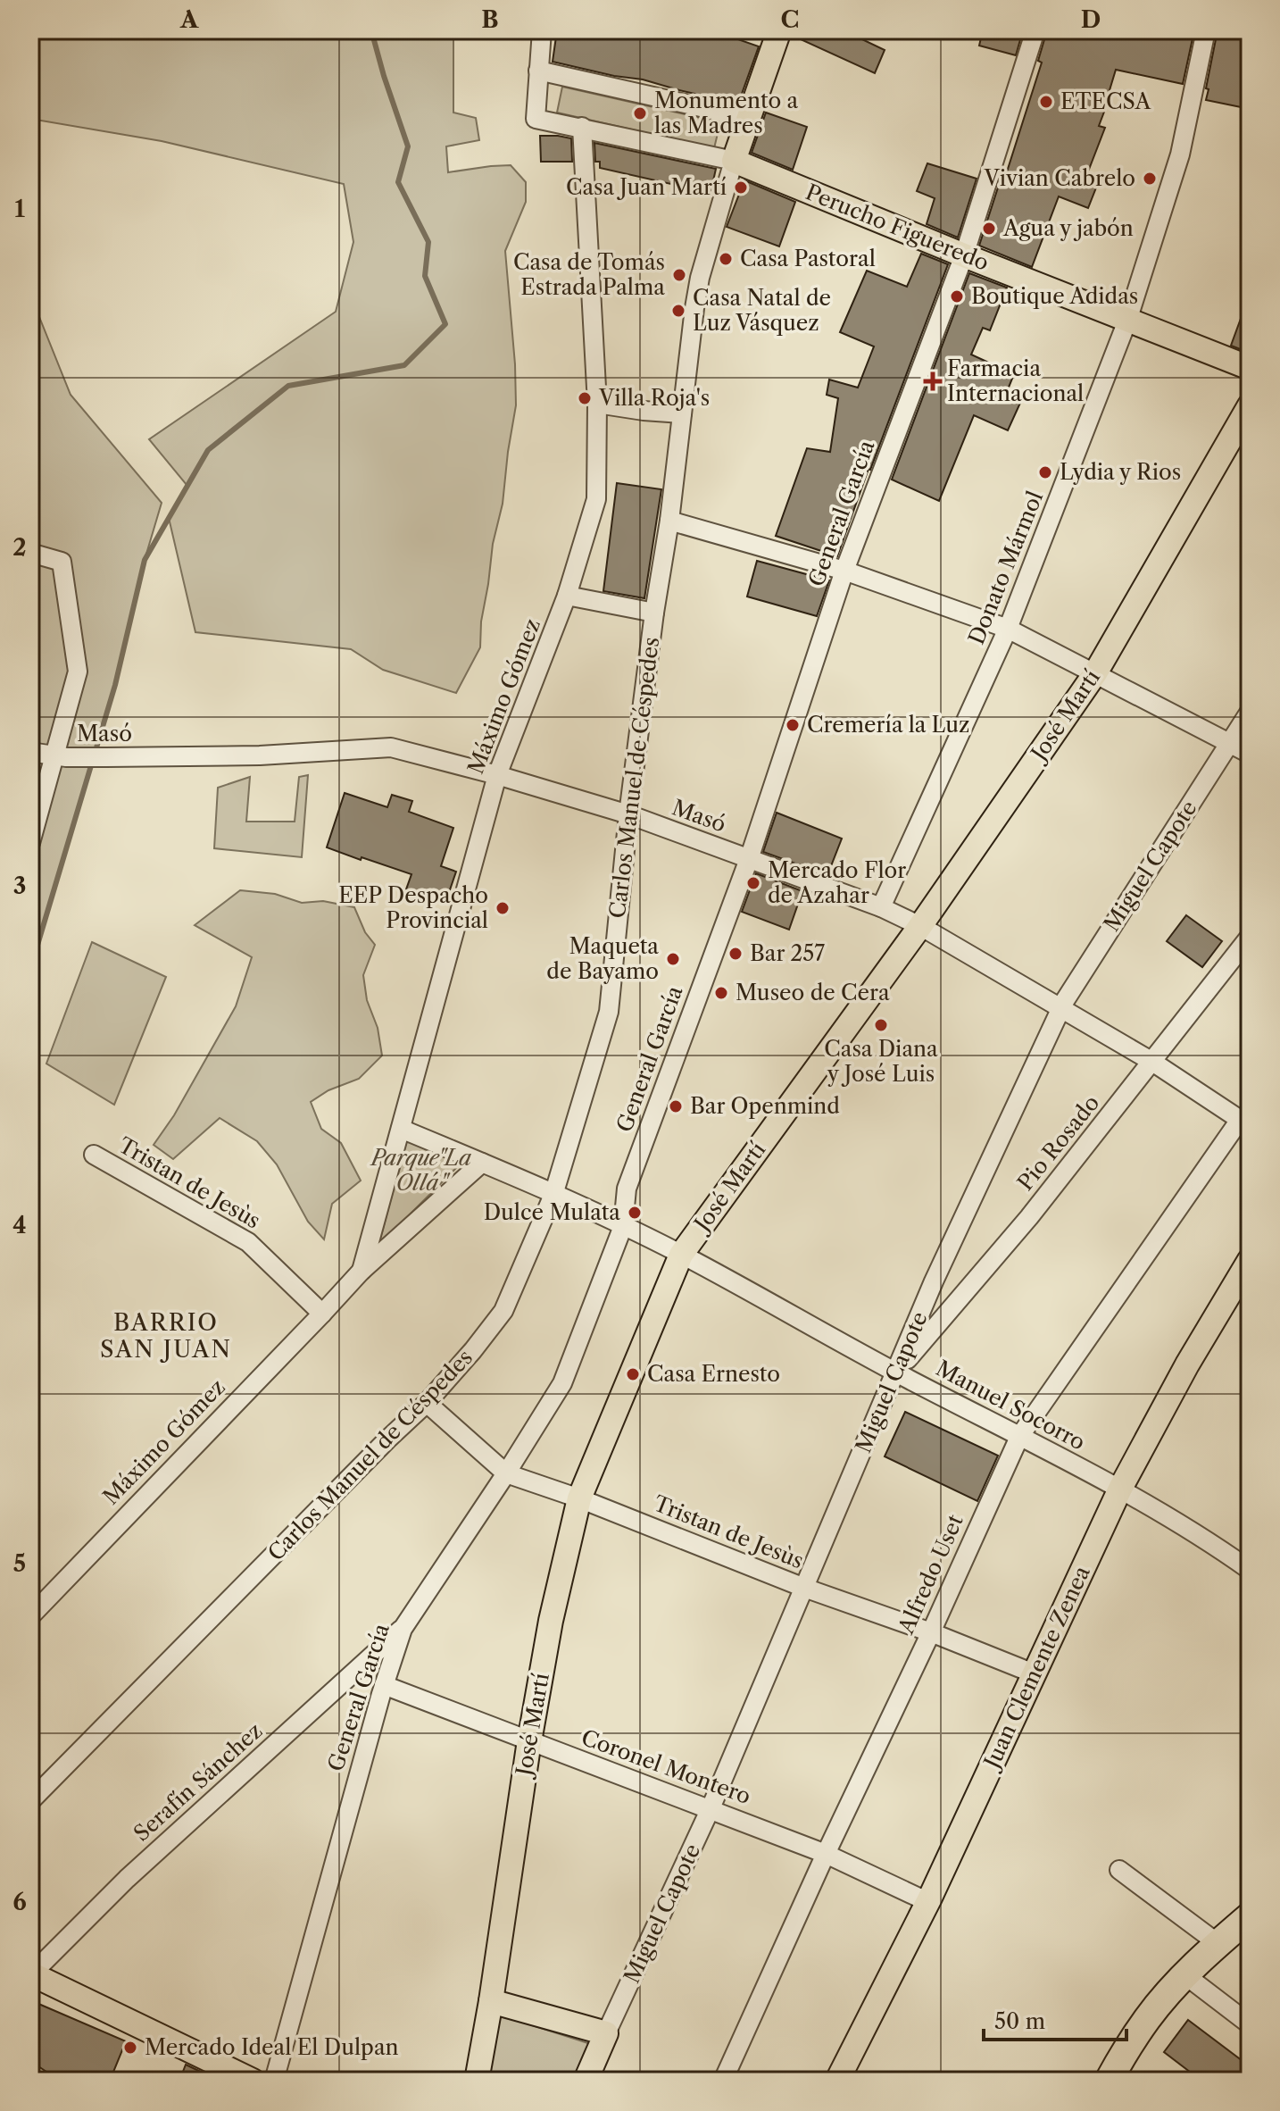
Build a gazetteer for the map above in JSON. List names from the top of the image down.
{
  "streets": {
    "main road": [
      "Perucho Figueredo",
      "José Martí",
      "Carlos Manuel de Céspedes",
      "Miguel Capote",
      "Juan Clemente Zenea"
    ],
    "street": [
      "General García",
      "Donato Mármol",
      "Máximo Gómez",
      "Masó",
      "Pio Rosado",
      "Tristan de Jesùs",
      "Manuel Socorro",
      "Alfredo Uset",
      "Coronel Montero",
      "Serafín Sánchez"
    ]
  },
  "crossings": [
    ["Perucho Figueredo", "General García"],
    ["Perucho Figueredo", "Donato Mármol"],
    ["Perucho Figueredo", "Máximo Gómez"],
    ["Perucho Figueredo", "Carlos Manuel de Céspedes"],
    ["General García", "Masó"],
    ["General García", "Tristan de Jesùs"],
    ["General García", "Manuel Socorro"],
    ["General García", "Coronel Montero"],
    ["General García", "Serafín Sánchez"],
    ["Donato Mármol", "Masó"],
    ["Máximo Gómez", "Masó"],
    ["Máximo Gómez", "Tristan de Jesùs"],
    ["Máximo Gómez", "Manuel Socorro"],
    ["José Martí", "Masó"],
    ["José Martí", "Tristan de Jesùs"],
    ["José Martí", "Manuel Socorro"],
    ["José Martí", "Coronel Montero"],
    ["Masó", "Carlos Manuel de Céspedes"],
    ["Masó", "Miguel Capote"],
    ["Masó", "Pio Rosado"],
    ["Masó", "Alfredo Uset"],
    ["Carlos Manuel de Céspedes", "Tristan de Jesùs"],
    ["Carlos Manuel de Céspedes", "Manuel Socorro"],
    ["Miguel Capote", "Pio Rosado"],
    ["Miguel Capote", "Tristan de Jesùs"],
    ["Miguel Capote", "Manuel Socorro"],
    ["Miguel Capote", "Coronel Montero"],
    ["Pio Rosado", "Manuel Socorro"],
    ["Tristan de Jesùs", "Alfredo Uset"],
    ["Tristan de Jesùs", "Juan Clemente Zenea"],
    ["Manuel Socorro", "Alfredo Uset"],
    ["Manuel Socorro", "Juan Clemente Zenea"],
    ["Alfredo Uset", "Coronel Montero"],
    ["Juan Clemente Zenea", "Coronel Montero"]
  ],
  "districts": ["BARRIO SAN JUAN"],
  "parks": ["Parque\"La Ollá\""],
  "places": {
    "other": [
      "ETECSA",
      "Monumento a las Madres",
      "Vivian Cabrelo",
      "Casa Juan Martí",
      "Agua y jabón",
      "Casa Pastoral",
      "Casa de Tomás Estrada Palma",
      "Boutique Adidas",
      "Casa Natal de Luz Vásquez",
      "Villa Roja's",
      "Lydia y Rios",
      "Cremería la Luz",
      "Mercado Flor de Azahar",
      "EEP Despacho Provincial",
      "Bar 257",
      "Maqueta de Bayamo",
      "Museo de Cera",
      "Casa Diana y José Luis",
      "Bar Openmind",
      "Dulce Mulata",
      "Casa Ernesto",
      "Mercado Ideal El Dulpan"
    ],
    "health": ["Farmacia Internacional"]
  },
  "scale_bar": "50 m",
  "grid": {
    "columns": [
      "A",
      "B",
      "C",
      "D"
    ],
    "rows": [
      "1",
      "2",
      "3",
      "4",
      "5",
      "6"
    ]
  }
}
